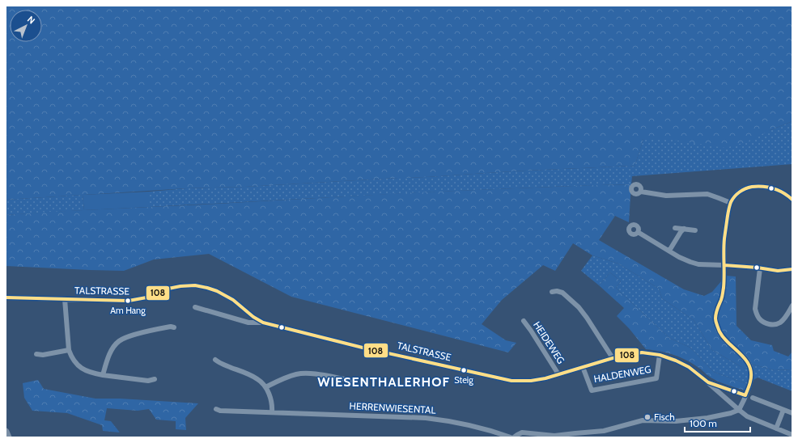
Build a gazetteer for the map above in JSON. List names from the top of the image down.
{
  "streets": {
    "street": [
      "TALSTRASSE",
      "HEIDEWEG",
      "HALDENWEG",
      "HERRENWIESENTAL"
    ]
  },
  "crossings": [
    ["TALSTRASSE", "HEIDEWEG"],
    ["TALSTRASSE", "HALDENWEG"]
  ],
  "districts": ["WIESENTHALERHOF"],
  "places": ["Am Hang", "Steig", "Fisch"],
  "lines": ["transit line 108"],
  "scale_bar": "100 m",
  "north": "top right"
}
